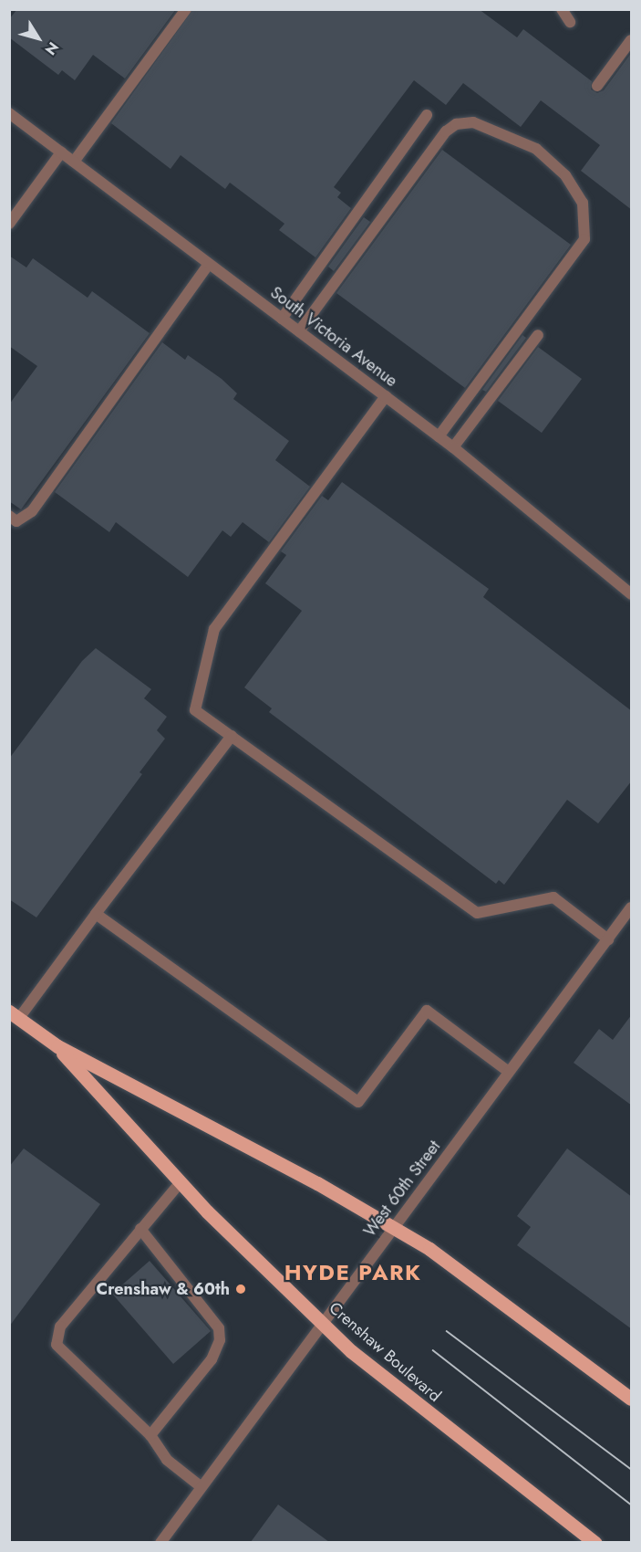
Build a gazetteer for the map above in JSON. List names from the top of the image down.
{
  "streets": {
    "main road": ["Crenshaw Boulevard"],
    "street": ["South Victoria Avenue", "West 60th Street"]
  },
  "crossings": [
    ["West 60th Street", "Crenshaw Boulevard"]
  ],
  "districts": ["HYDE PARK"],
  "places": ["Crenshaw & 60th"],
  "north": "bottom right"
}
